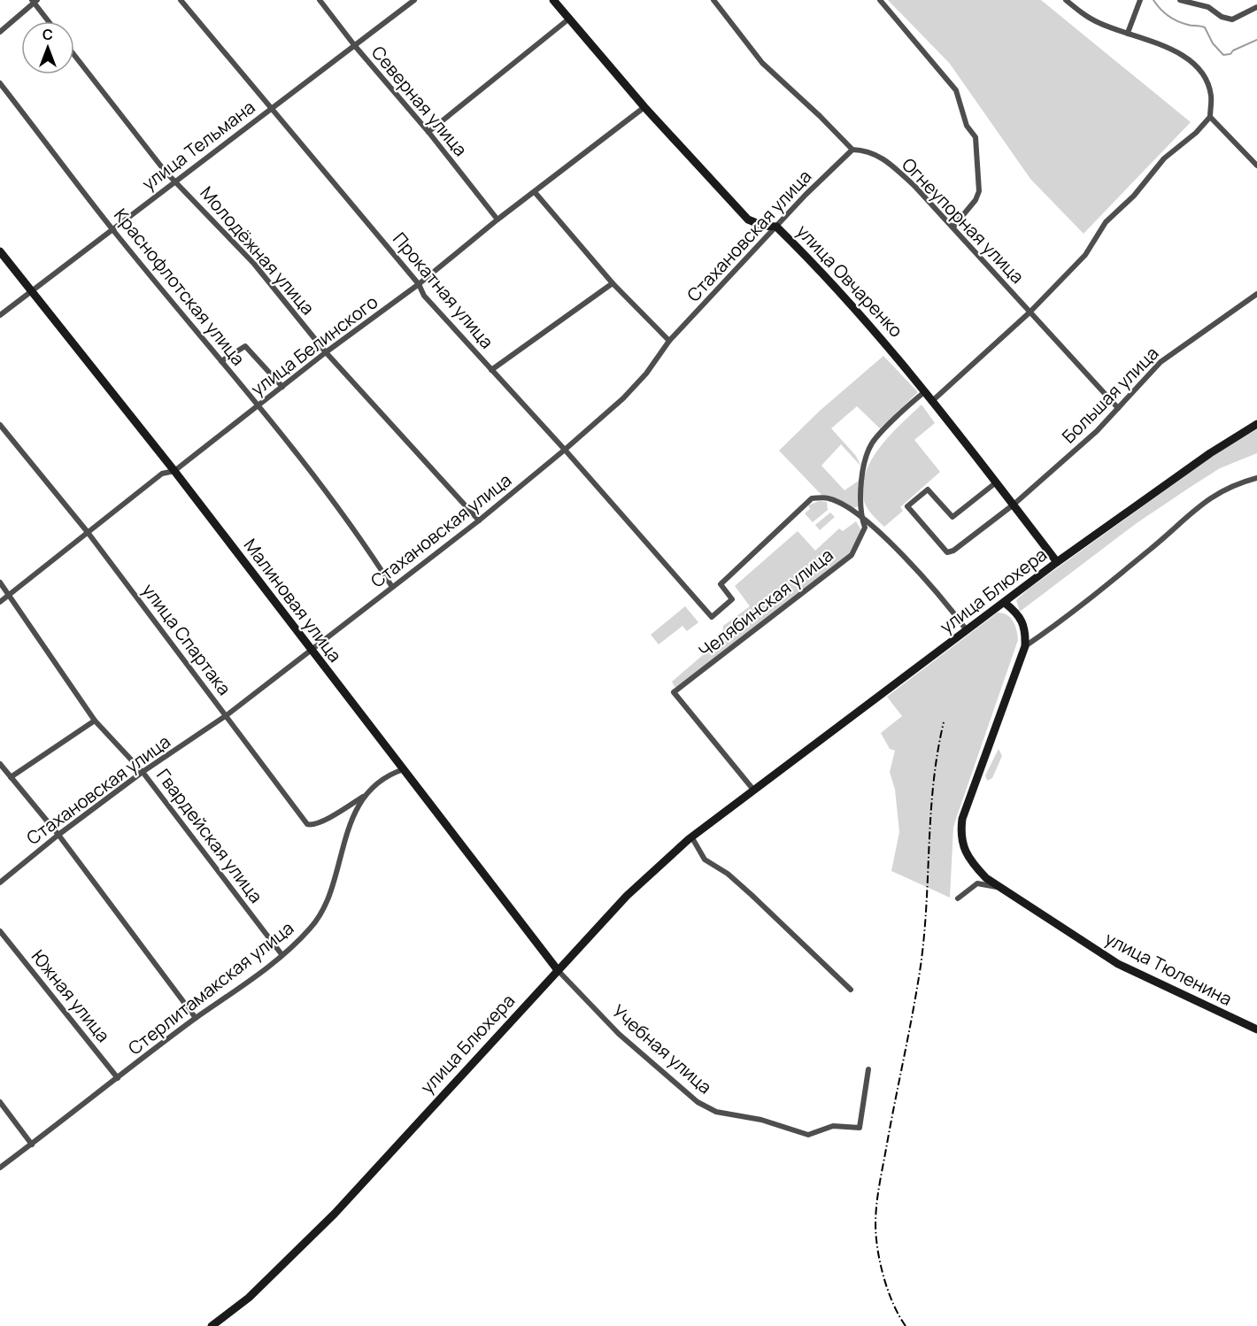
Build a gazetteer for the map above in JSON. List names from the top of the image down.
{
  "streets": {
    "main road": [
      "улица Овчаренко",
      "улица Блюхера",
      "Малиновая улица",
      "улица Тюленина"
    ],
    "street": [
      "Северная улица",
      "улица Тельмана",
      "Огнеупорная улица",
      "Стахановская улица",
      "Молодёжная улица",
      "Краснофлотская улица",
      "Прокатная улица",
      "улица Белинского",
      "Большая улица",
      "Челябинская улица",
      "улица Спартака",
      "Гвардейская улица",
      "Стерлитамакская улица",
      "Южная улица",
      "Учебная улица"
    ]
  },
  "crossings": [
    ["Северная улица", "улица Тельмана"],
    ["Северная улица", "улица Белинского"],
    ["улица Тельмана", "Молодёжная улица"],
    ["улица Тельмана", "Краснофлотская улица"],
    ["улица Тельмана", "Прокатная улица"],
    ["улица Тельмана", "Малиновая улица"],
    ["Огнеупорная улица", "Стахановская улица"],
    ["Огнеупорная улица", "Большая улица"],
    ["Стахановская улица", "Молодёжная улица"],
    ["Стахановская улица", "улица Овчаренко"],
    ["Стахановская улица", "Краснофлотская улица"],
    ["Стахановская улица", "Прокатная улица"],
    ["Стахановская улица", "Малиновая улица"],
    ["Стахановская улица", "улица Спартака"],
    ["Стахановская улица", "Гвардейская улица"],
    ["Молодёжная улица", "улица Белинского"],
    ["улица Овчаренко", "улица Белинского"],
    ["улица Овчаренко", "Большая улица"],
    ["улица Овчаренко", "улица Блюхера"],
    ["улица Овчаренко", "Челябинская улица"],
    ["Краснофлотская улица", "улица Белинского"],
    ["Прокатная улица", "улица Белинского"],
    ["Прокатная улица", "Челябинская улица"],
    ["улица Белинского", "Малиновая улица"],
    ["улица Белинского", "улица Спартака"],
    ["улица Белинского", "Гвардейская улица"],
    ["улица Блюхера", "Малиновая улица"],
    ["улица Блюхера", "Челябинская улица"],
    ["улица Блюхера", "Учебная улица"],
    ["Малиновая улица", "Стерлитамакская улица"],
    ["Малиновая улица", "Учебная улица"],
    ["улица Спартака", "Стерлитамакская улица"],
    ["Гвардейская улица", "Стерлитамакская улица"],
    ["Стерлитамакская улица", "Южная улица"]
  ],
  "north": "top"
}
